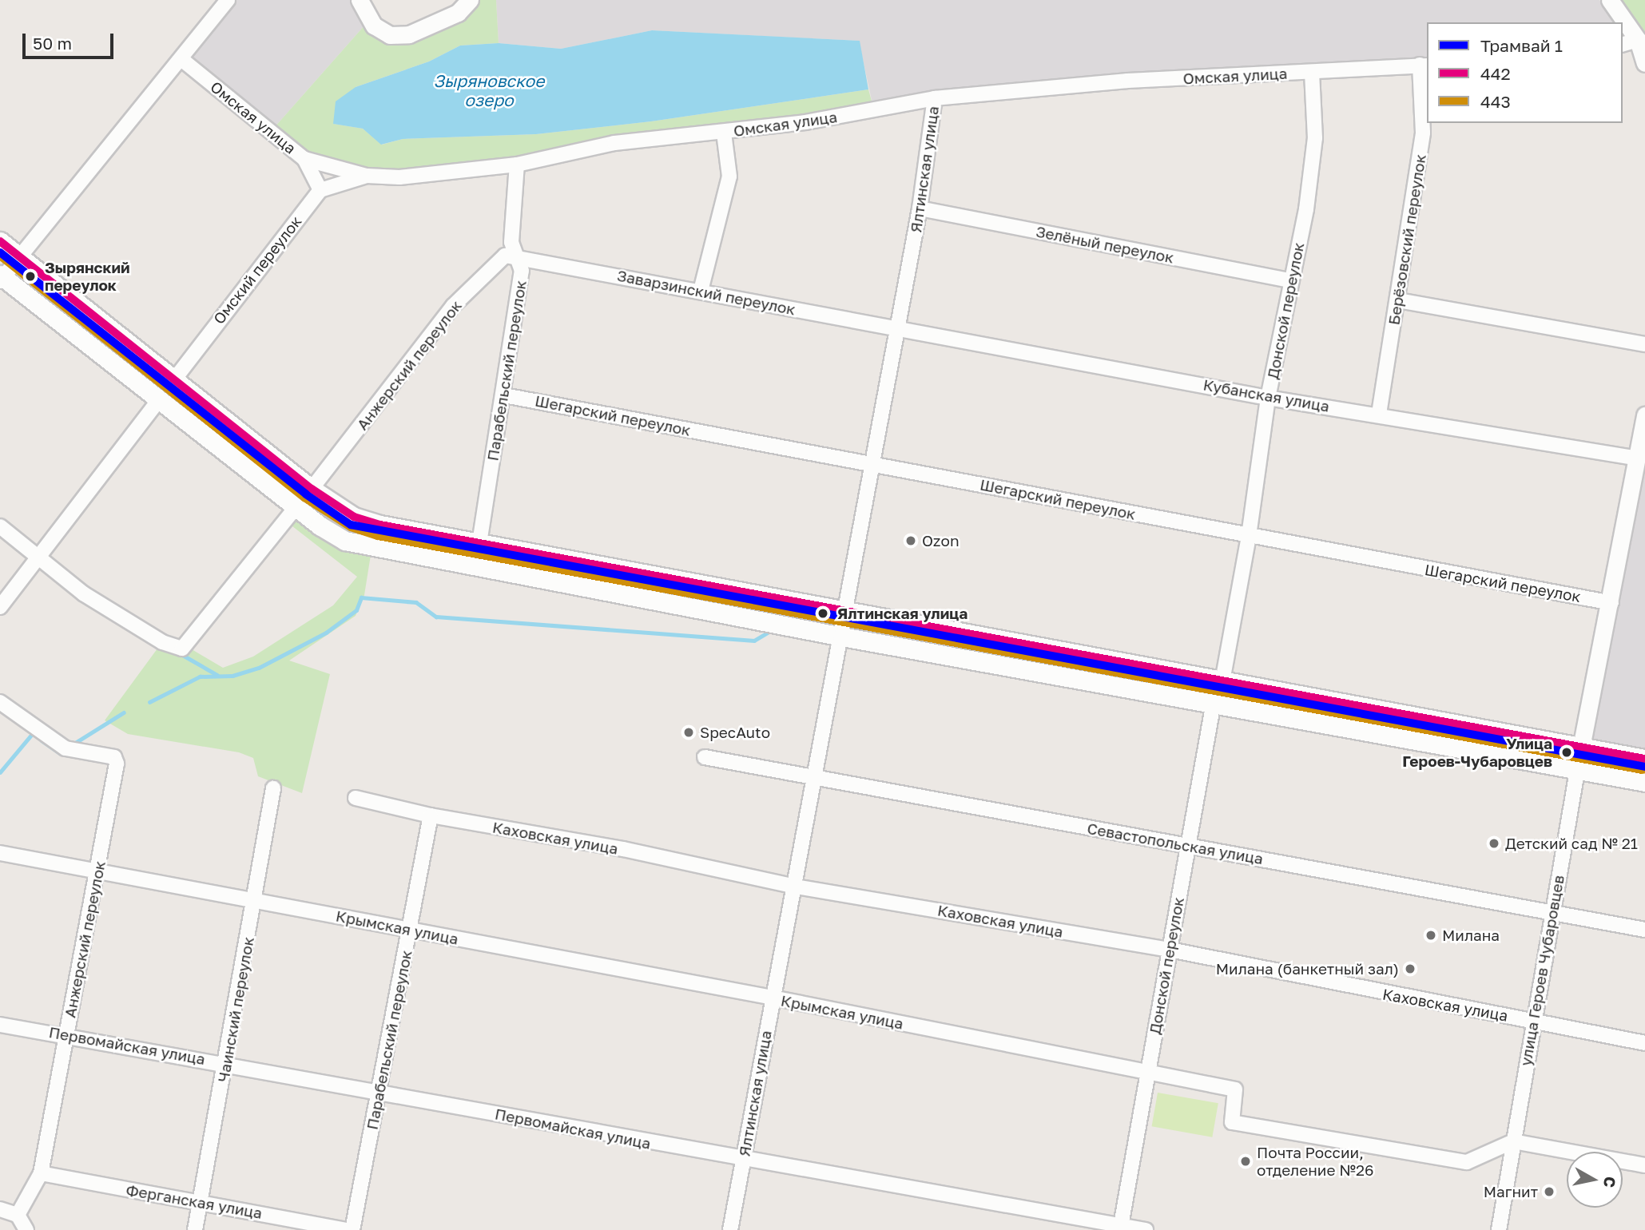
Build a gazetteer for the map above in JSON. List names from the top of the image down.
{
  "streets": {
    "street": [
      "Омская улица",
      "Ялтинская улица",
      "Берёзовский переулок",
      "Зелёный переулок",
      "Омский переулок",
      "Заварзинский переулок",
      "Донской переулок",
      "Анжерский переулок",
      "Парабельский переулок",
      "Кубанская улица",
      "Шегарский переулок",
      "Каховская улица",
      "Севастопольская улица",
      "Крымская улица",
      "улица Героев Чубаровцев",
      "Чаинский переулок",
      "Первомайская улица",
      "Ферганская улица"
    ]
  },
  "crossings": [
    ["Омская улица", "Ялтинская улица"],
    ["Омская улица", "Берёзовский переулок"],
    ["Омская улица", "Донской переулок"],
    ["Омская улица", "Парабельский переулок"],
    ["Ялтинская улица", "Зелёный переулок"],
    ["Ялтинская улица", "Заварзинский переулок"],
    ["Ялтинская улица", "Кубанская улица"],
    ["Ялтинская улица", "Шегарский переулок"],
    ["Ялтинская улица", "Каховская улица"],
    ["Ялтинская улица", "Севастопольская улица"],
    ["Ялтинская улица", "Крымская улица"],
    ["Ялтинская улица", "Первомайская улица"],
    ["Берёзовский переулок", "Кубанская улица"],
    ["Зелёный переулок", "Донской переулок"],
    ["Заварзинский переулок", "Анжерский переулок"],
    ["Заварзинский переулок", "Парабельский переулок"],
    ["Заварзинский переулок", "Кубанская улица"],
    ["Донской переулок", "Кубанская улица"],
    ["Донской переулок", "Шегарский переулок"],
    ["Донской переулок", "Каховская улица"],
    ["Донской переулок", "Севастопольская улица"],
    ["Донской переулок", "Крымская улица"],
    ["Донской переулок", "Первомайская улица"],
    ["Анжерский переулок", "Парабельский переулок"],
    ["Анжерский переулок", "Крымская улица"],
    ["Анжерский переулок", "Первомайская улица"],
    ["Анжерский переулок", "Ферганская улица"],
    ["Парабельский переулок", "Шегарский переулок"],
    ["Парабельский переулок", "Каховская улица"],
    ["Парабельский переулок", "Крымская улица"],
    ["Парабельский переулок", "Первомайская улица"],
    ["Кубанская улица", "улица Героев Чубаровцев"],
    ["Шегарский переулок", "улица Героев Чубаровцев"],
    ["Каховская улица", "улица Героев Чубаровцев"],
    ["Севастопольская улица", "улица Героев Чубаровцев"],
    ["Крымская улица", "улица Героев Чубаровцев"],
    ["Крымская улица", "Чаинский переулок"],
    ["Чаинский переулок", "Первомайская улица"],
    ["Чаинский переулок", "Ферганская улица"]
  ],
  "water": ["Зыряновское озеро"],
  "places": [
    "Зырянский переулок",
    "Ozon",
    "Ялтинская улица",
    "SpecAuto",
    "Улица Героев-Чубаровцев",
    "Детский сад № 21",
    "Милана",
    "Милана (банкетный зал)",
    "Почта России, отделение №26",
    "Магнит"
  ],
  "lines": ["transit line 442", "tram line 1", "transit line 443"],
  "legend": ["Трамвай 1", "442", "443"],
  "scale_bar": "50 m",
  "north": "right"
}
